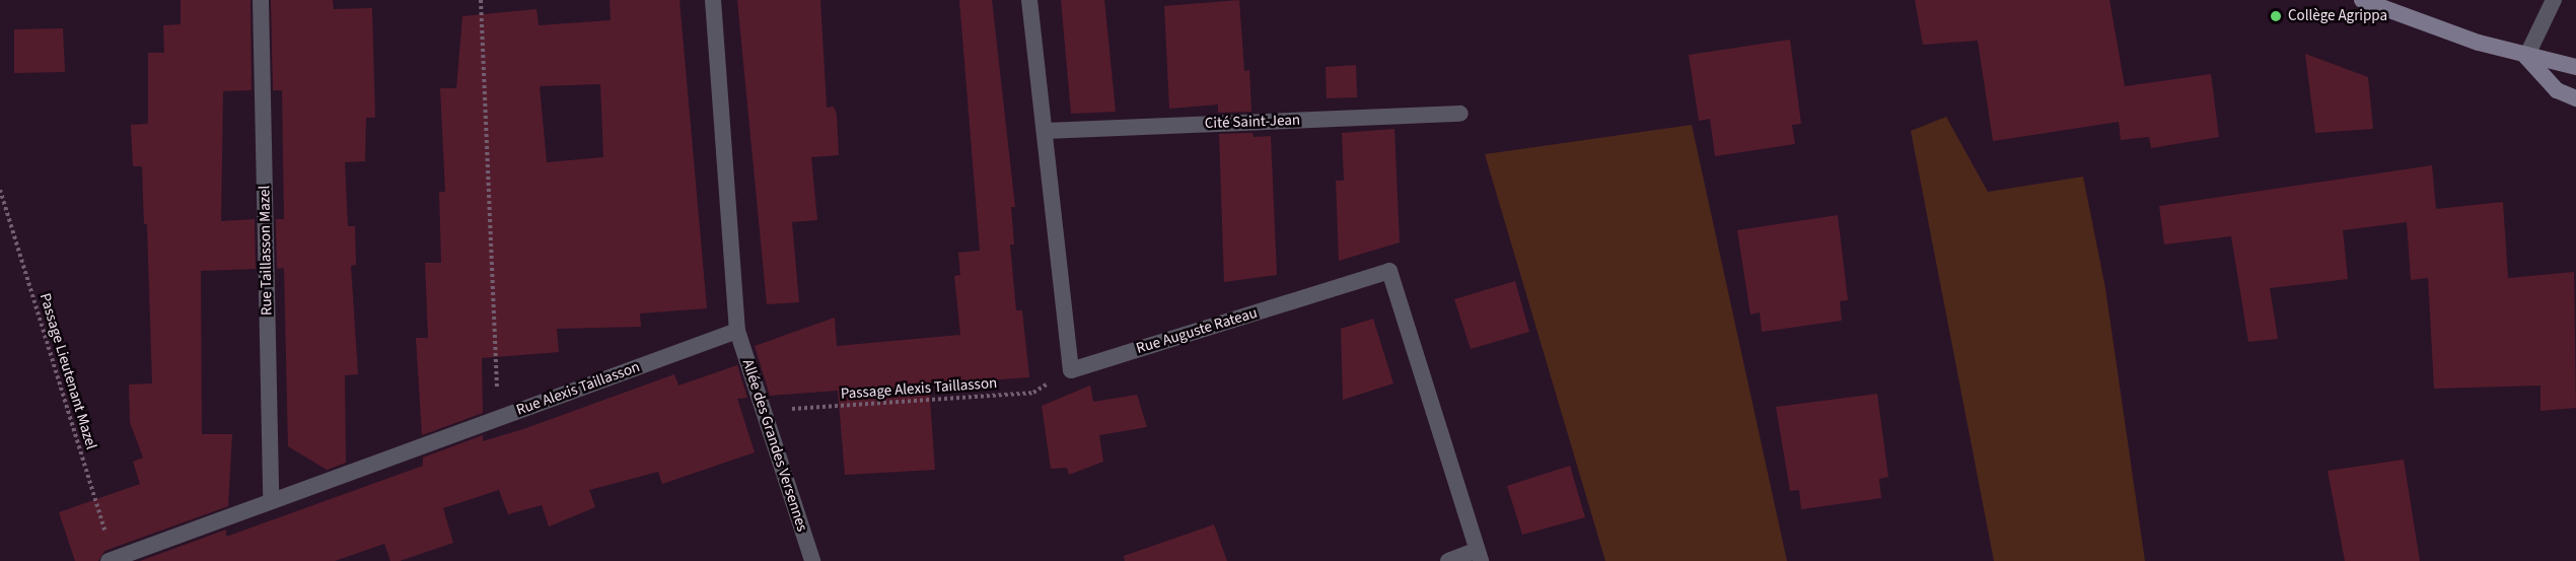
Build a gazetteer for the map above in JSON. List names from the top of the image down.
{
  "streets": {
    "street": [
      "Cité Saint-Jean",
      "Rue Taillasson Mazel",
      "Rue Auguste Rateau",
      "Rue Alexis Taillasson",
      "Allée des Grandes Versennes"
    ],
    "path": ["Passage Lieutenant Mazel", "Passage Alexis Taillasson"]
  },
  "crossings": [
    ["Rue Taillasson Mazel", "Rue Alexis Taillasson"],
    ["Rue Auguste Rateau", "Passage Alexis Taillasson"],
    ["Passage Lieutenant Mazel", "Rue Alexis Taillasson"],
    ["Rue Alexis Taillasson", "Allée des Grandes Versennes"],
    ["Passage Alexis Taillasson", "Allée des Grandes Versennes"]
  ],
  "places": ["Collège Agrippa"]
}
